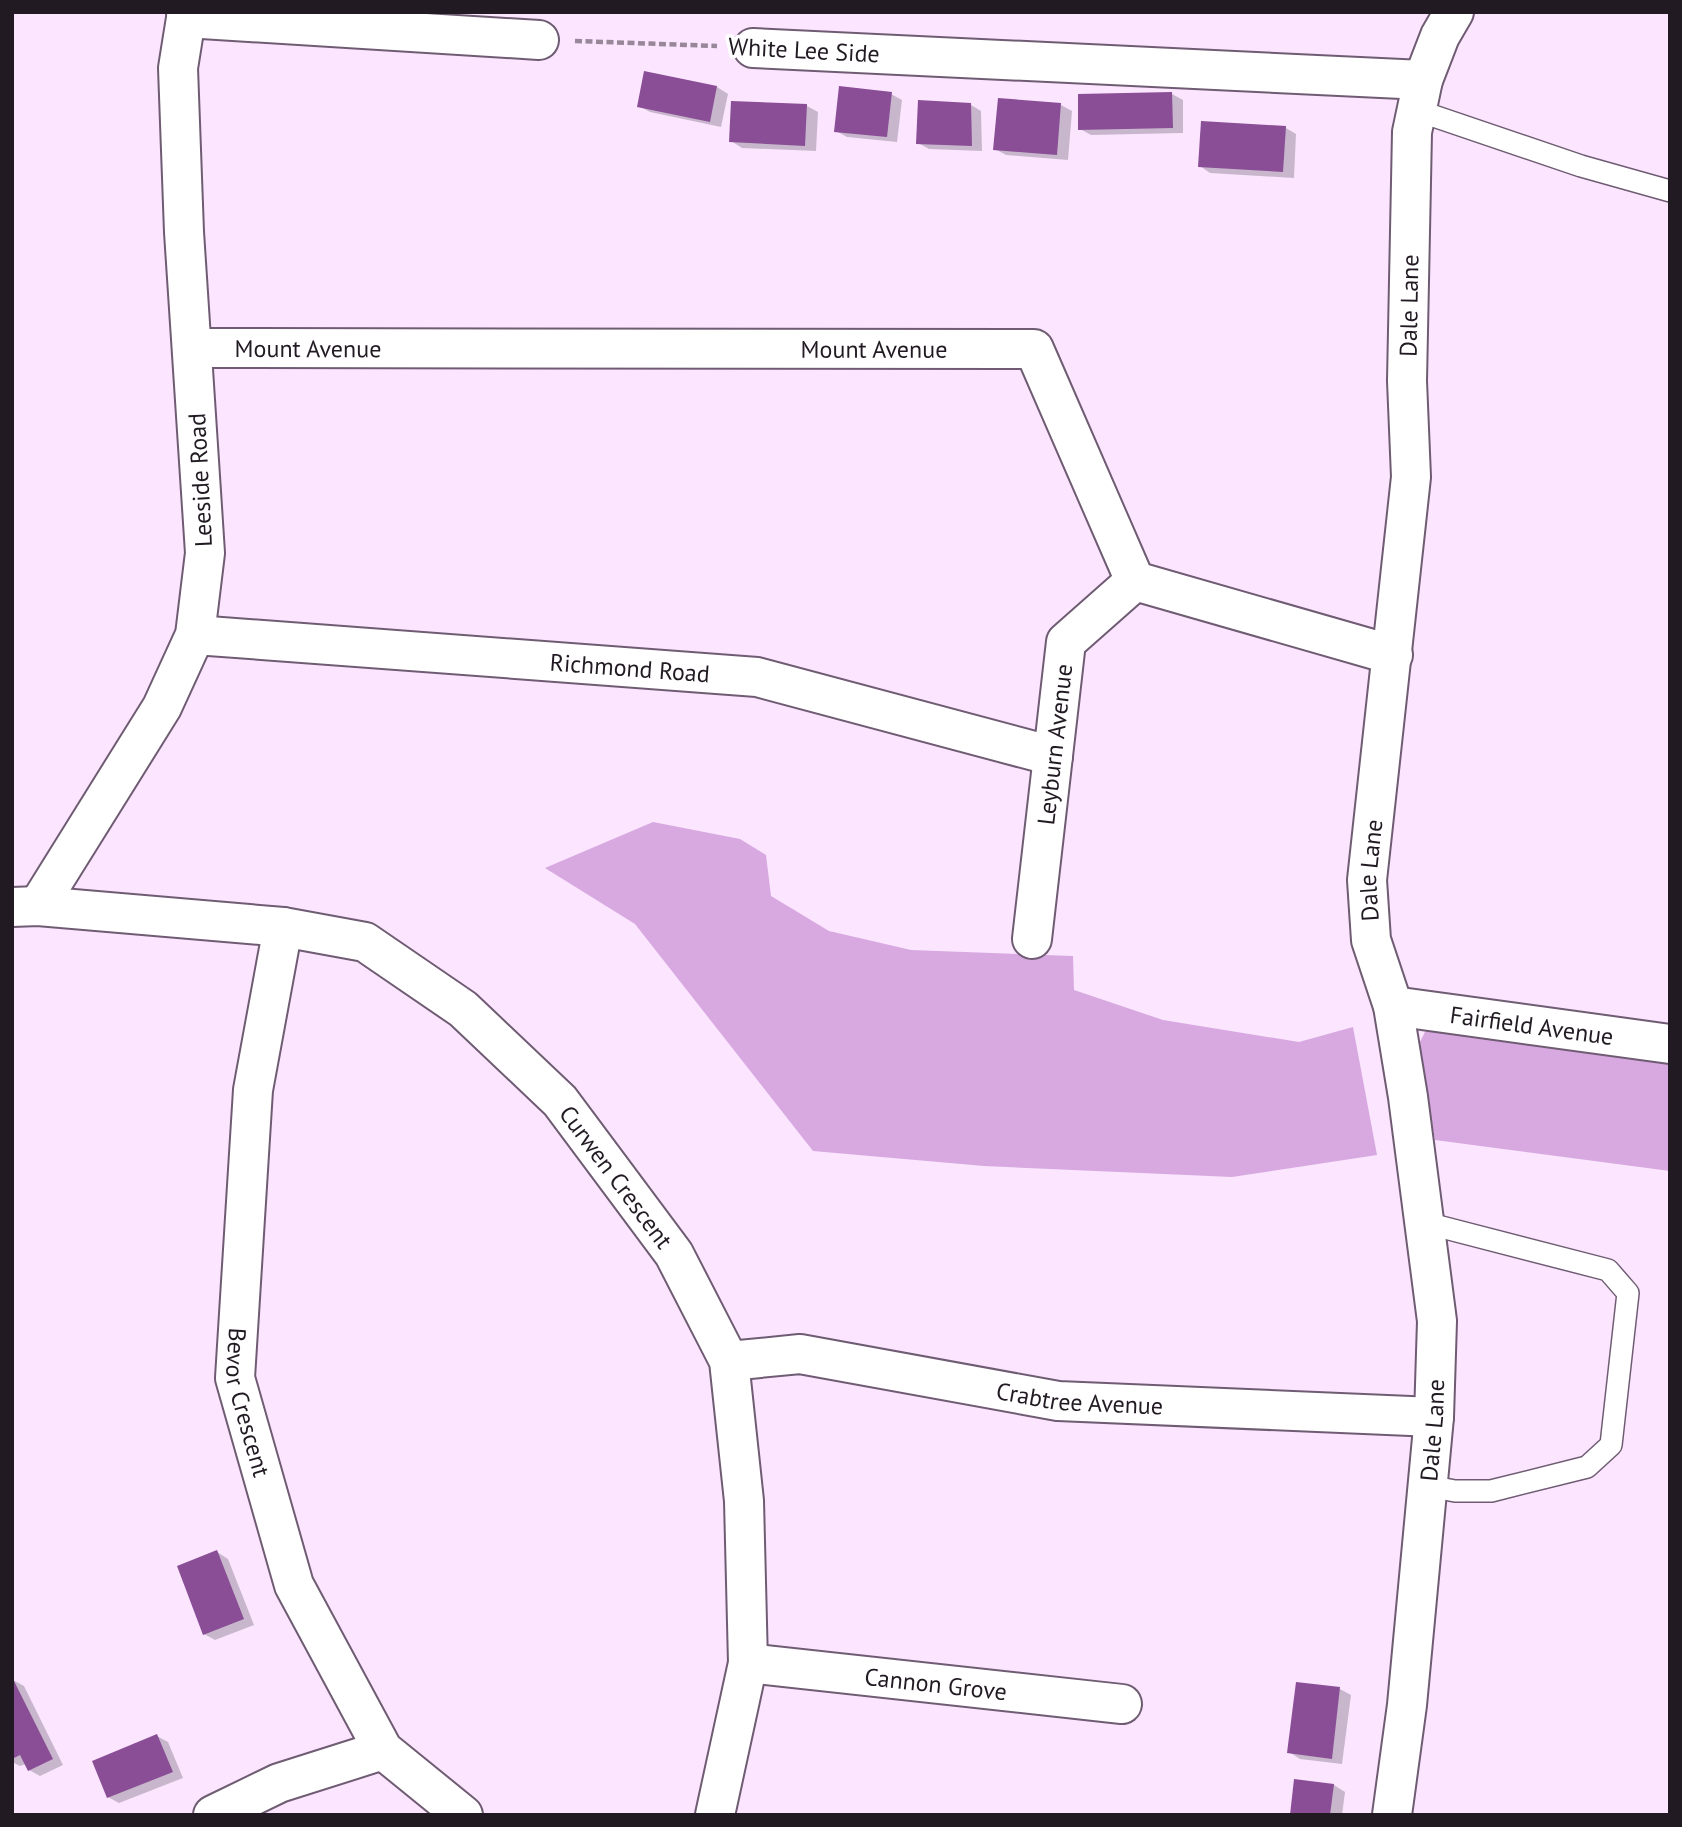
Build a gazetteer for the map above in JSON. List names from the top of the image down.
{
  "streets": {
    "street": [
      "White Lee Side",
      "Dale Lane",
      "Mount Avenue",
      "Leeside Road",
      "Richmond Road",
      "Leyburn Avenue",
      "Fairfield Avenue",
      "Curwen Crescent",
      "Crabtree Avenue",
      "Bevor Crescent",
      "Cannon Grove"
    ]
  },
  "crossings": [
    ["White Lee Side", "Dale Lane"],
    ["Dale Lane", "Fairfield Avenue"],
    ["Dale Lane", "Crabtree Avenue"],
    ["Mount Avenue", "Leeside Road"],
    ["Mount Avenue", "Leyburn Avenue"],
    ["Leeside Road", "Richmond Road"],
    ["Leeside Road", "Curwen Crescent"],
    ["Richmond Road", "Leyburn Avenue"],
    ["Curwen Crescent", "Crabtree Avenue"],
    ["Curwen Crescent", "Bevor Crescent"],
    ["Curwen Crescent", "Cannon Grove"]
  ]
}
